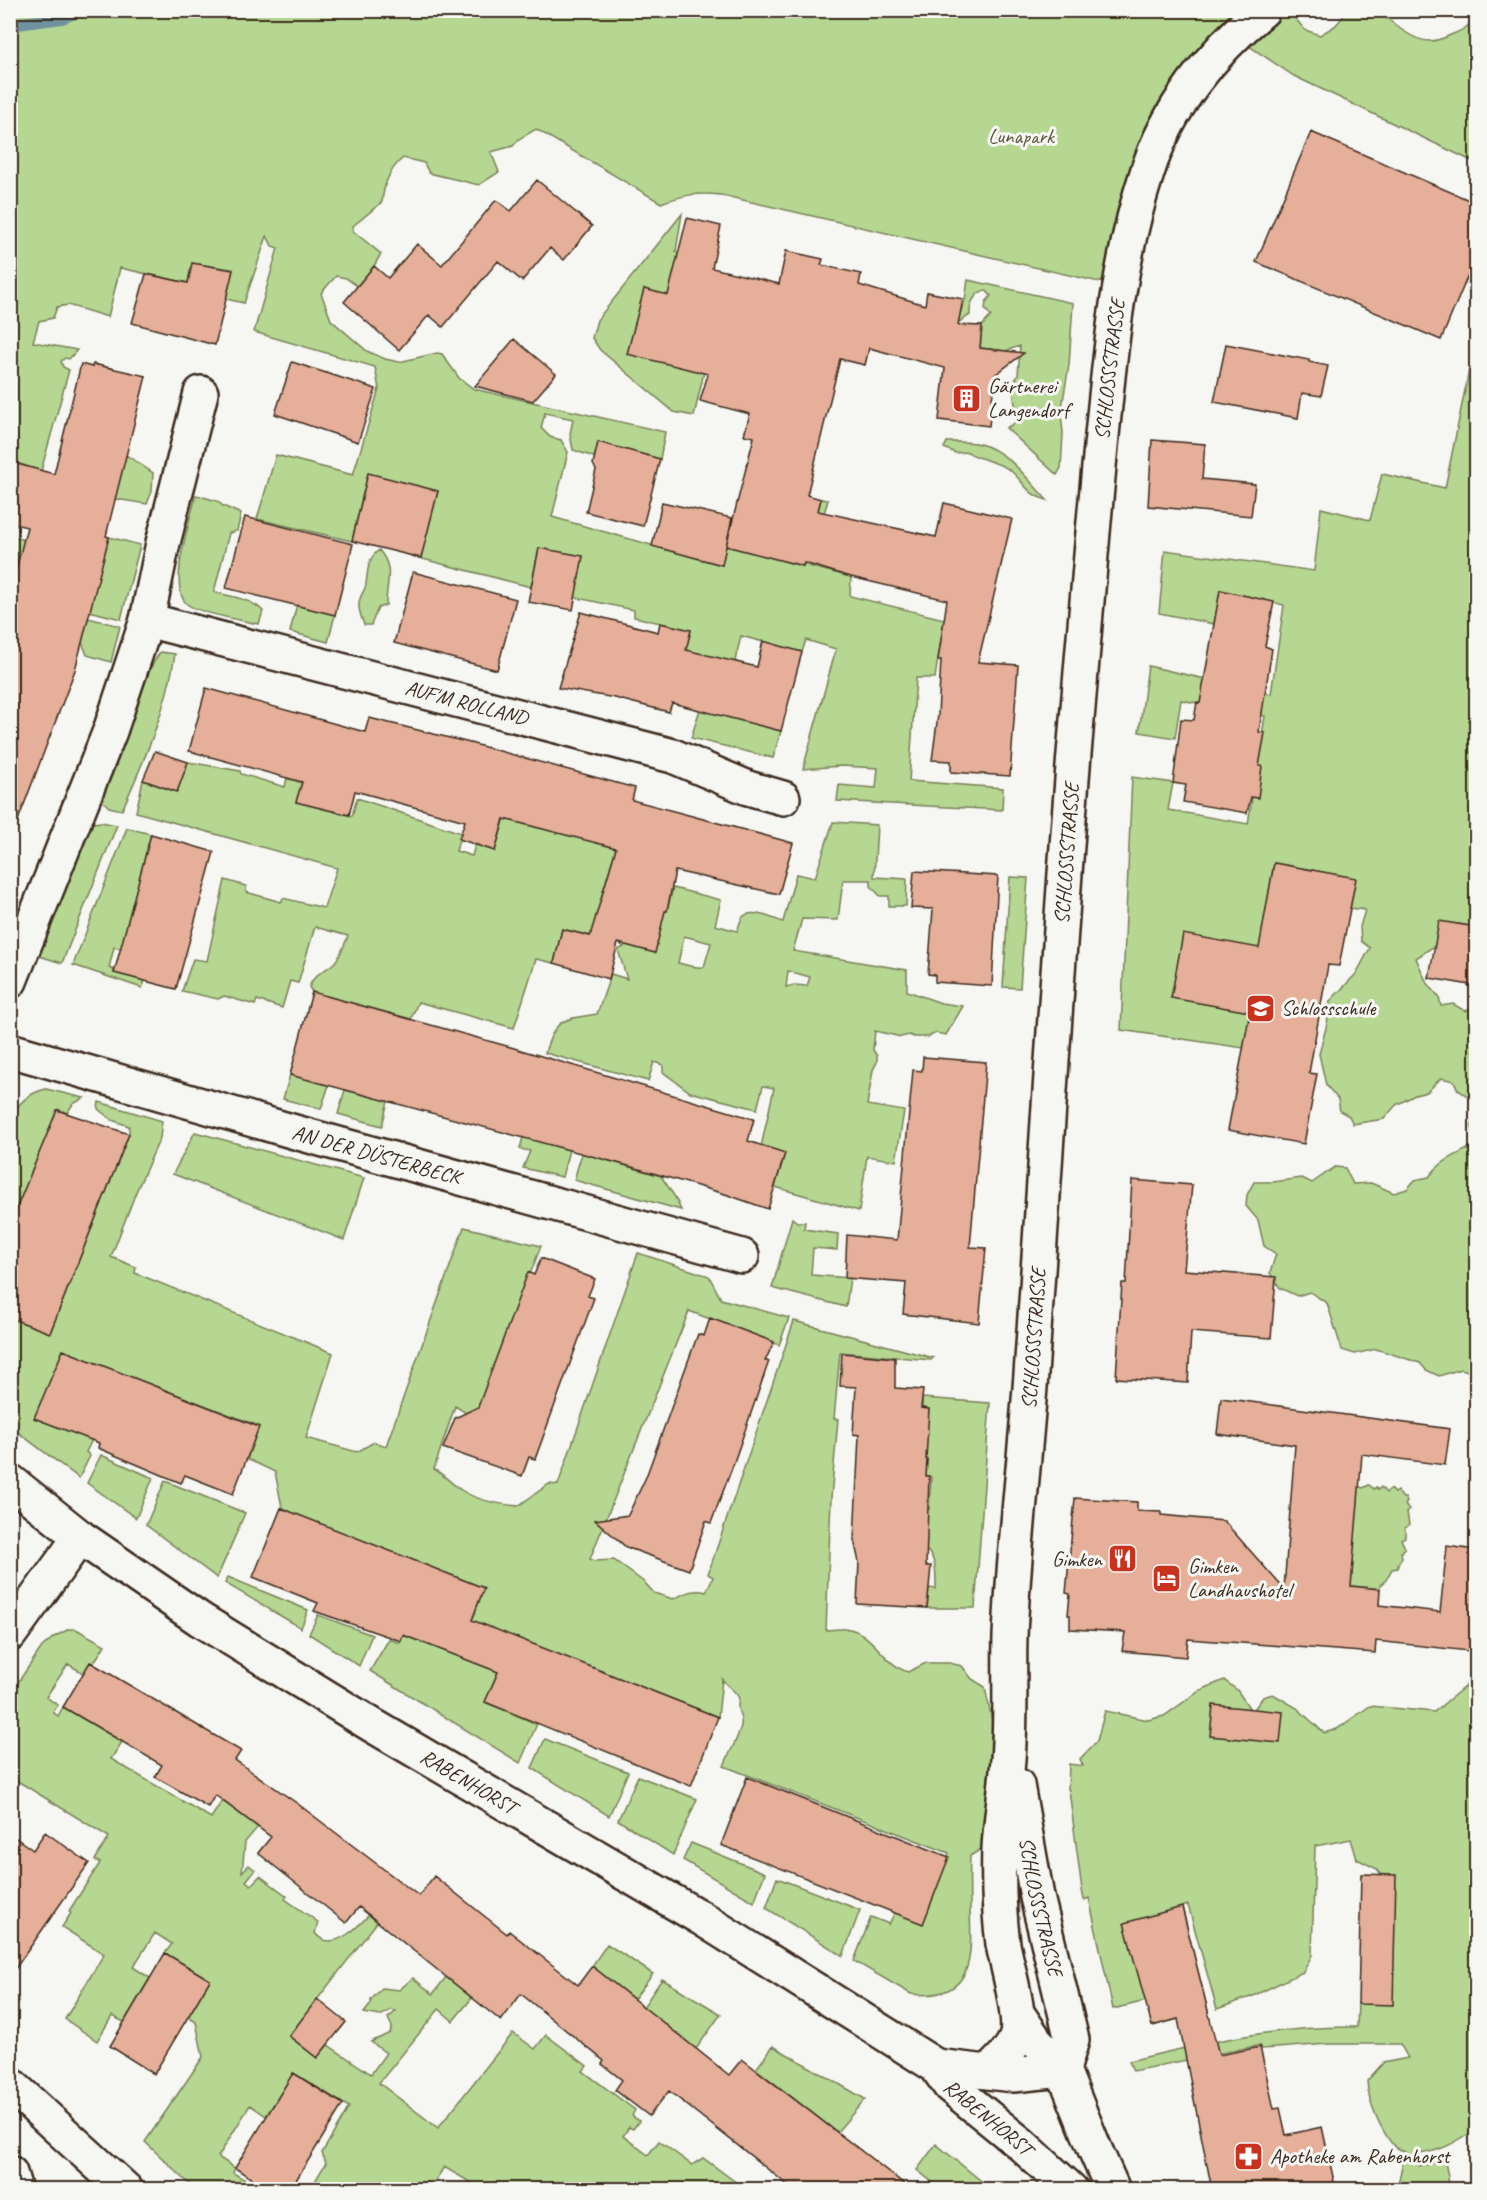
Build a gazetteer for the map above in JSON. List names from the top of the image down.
{
  "streets": {
    "street": [
      "SCHLOSSSTRASSE",
      "AUF'M ROLLAND",
      "AN DER DÜSTERBECK",
      "RABENHORST"
    ]
  },
  "crossings": [
    ["SCHLOSSSTRASSE", "RABENHORST"]
  ],
  "parks": ["Lunapark"],
  "places": {
    "building": ["Gärtnerei Langendorf"],
    "school or university": ["Schlossschule"],
    "restaurant": ["Gimken"],
    "hotel": ["Gimken Landhaushotel"],
    "pharmacy": ["Apotheke am Rabenhorst"]
  }
}
